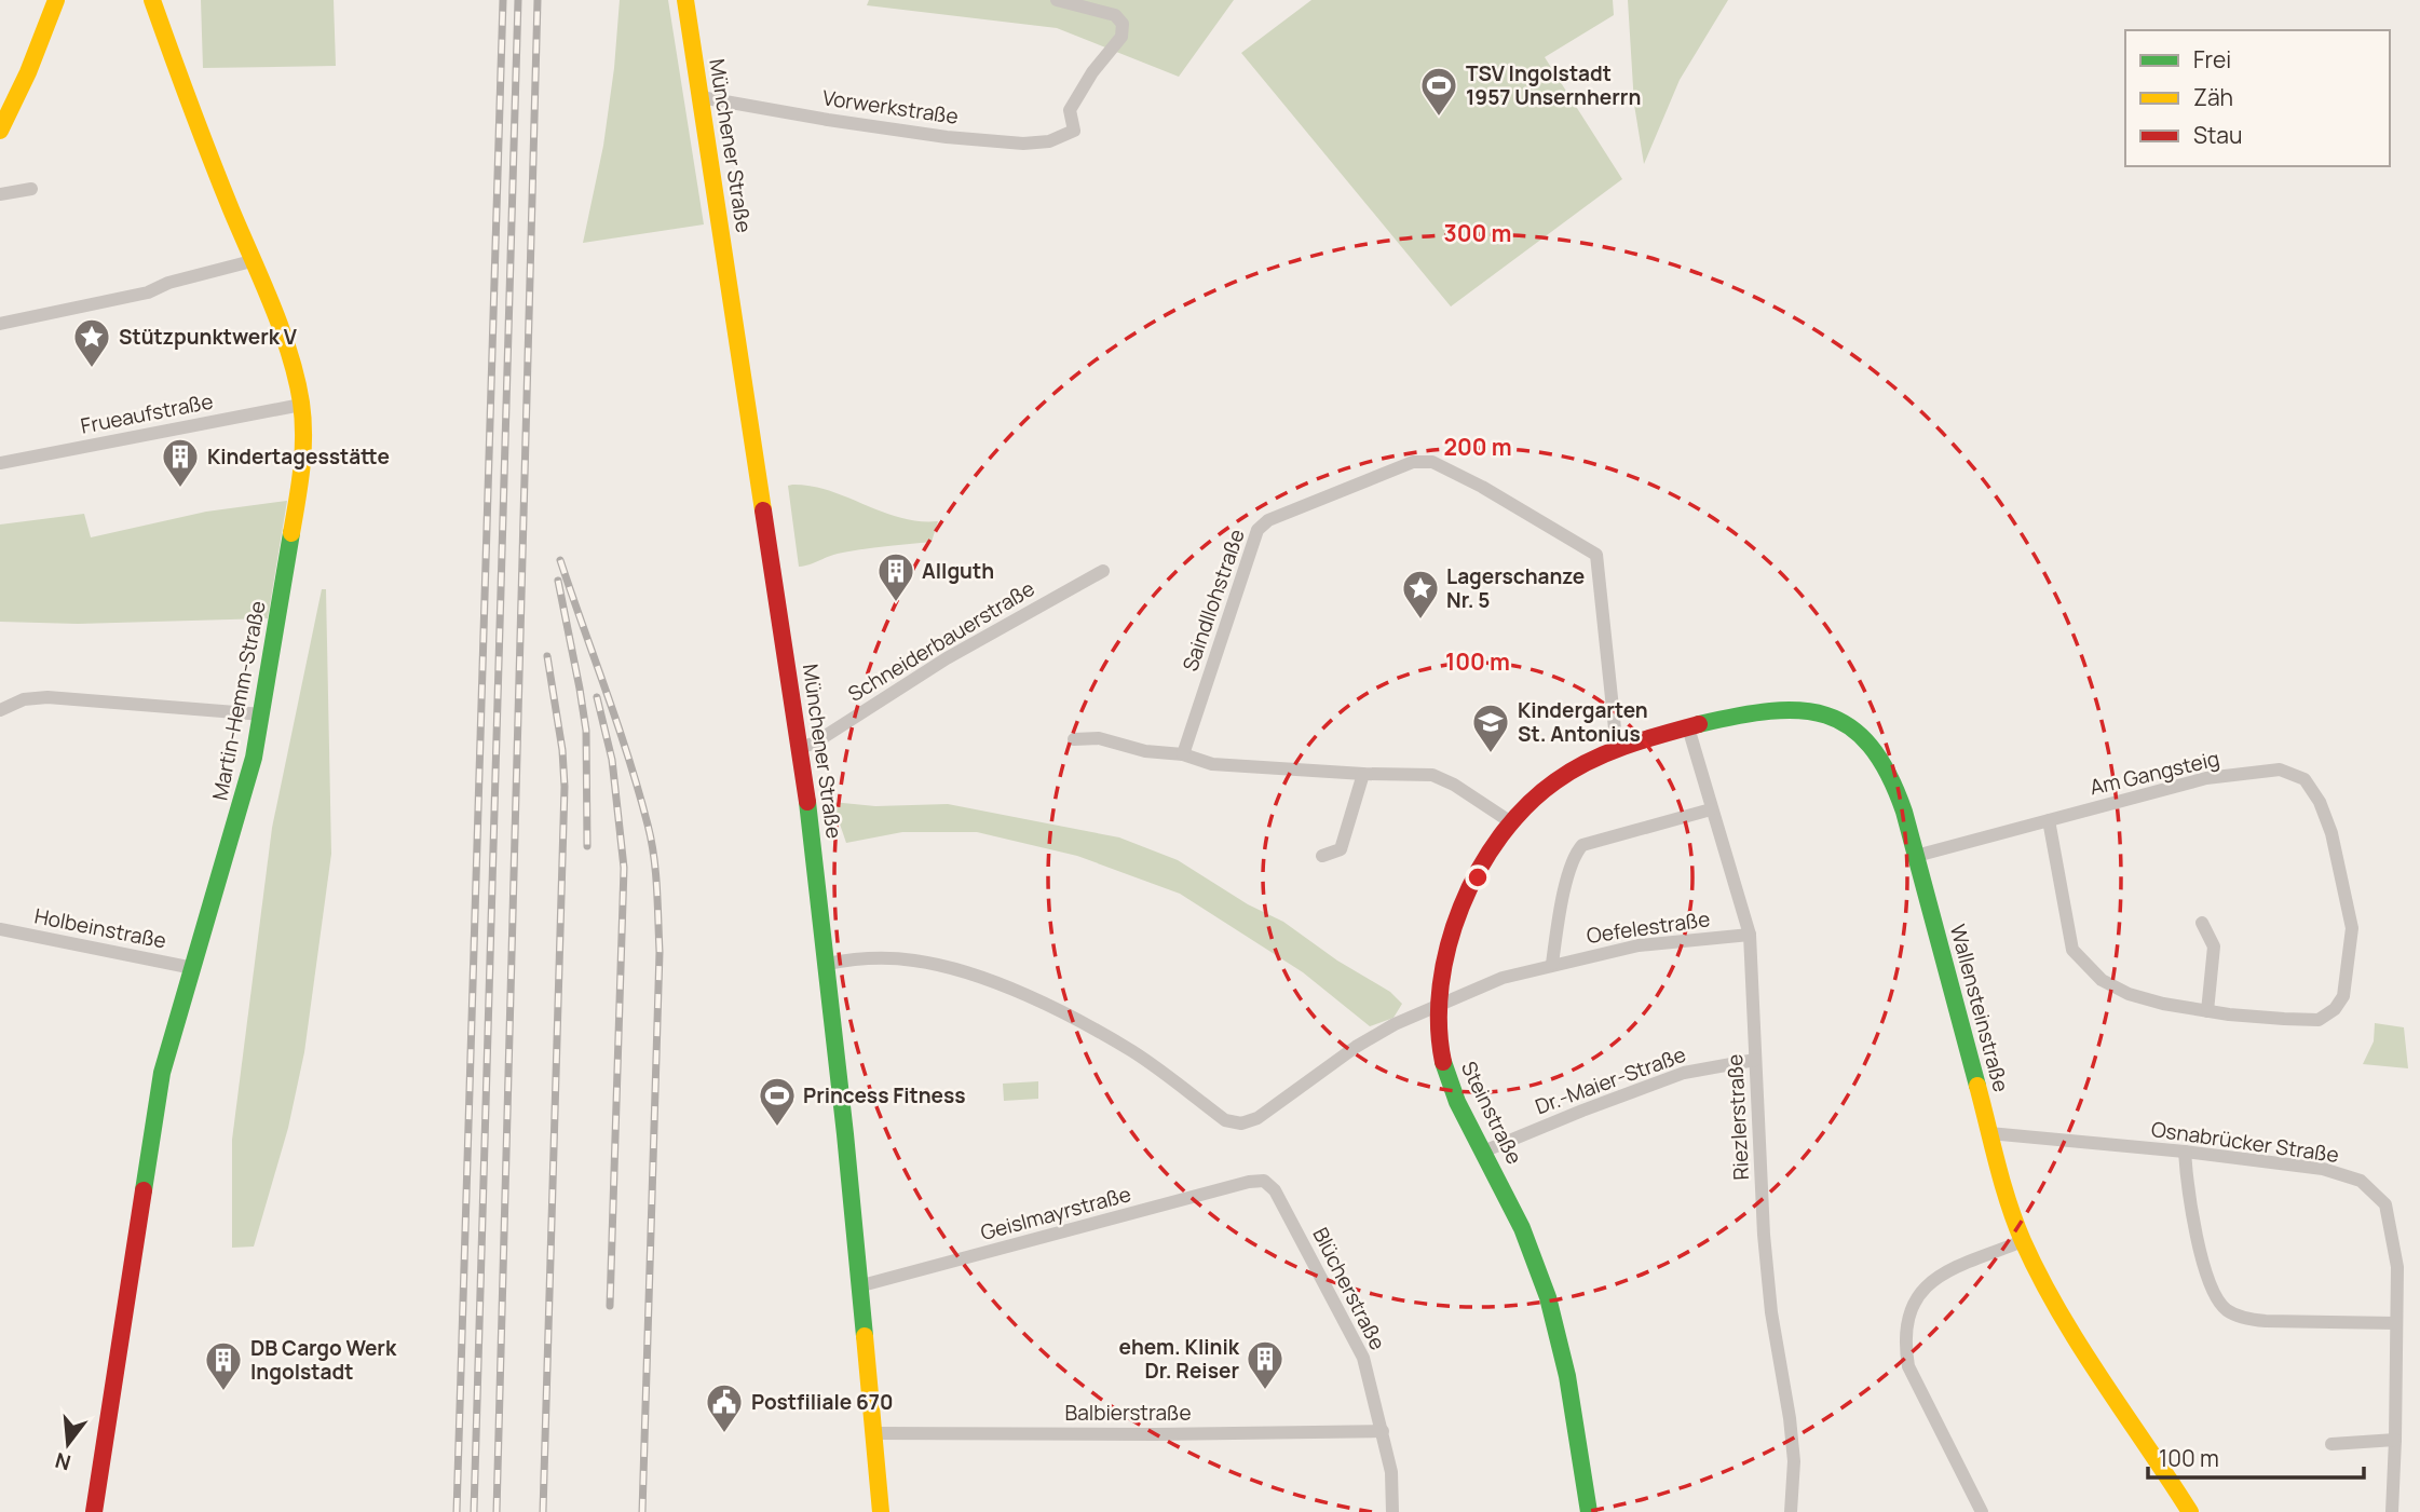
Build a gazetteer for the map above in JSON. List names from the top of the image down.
{
  "streets": {
    "street": [
      "Vorwerkstraße",
      "Münchener Straße",
      "Frueaufstraße",
      "Saindllohstraße",
      "Schneiderbauerstraße",
      "Martin-Hemm-Straße",
      "Am Gangsteig",
      "Oefelestraße",
      "Holbeinstraße",
      "Wallensteinstraße",
      "Dr.-Maier-Straße",
      "Steinstraße",
      "Riezlerstraße",
      "Osnabrücker Straße",
      "Geislmayrstraße",
      "Blücherstraße",
      "Balbierstraße"
    ]
  },
  "crossings": [
    ["Vorwerkstraße", "Münchener Straße"],
    ["Münchener Straße", "Schneiderbauerstraße"],
    ["Münchener Straße", "Oefelestraße"],
    ["Münchener Straße", "Geislmayrstraße"],
    ["Münchener Straße", "Balbierstraße"],
    ["Frueaufstraße", "Martin-Hemm-Straße"],
    ["Saindllohstraße", "Wallensteinstraße"],
    ["Saindllohstraße", "Steinstraße"],
    ["Martin-Hemm-Straße", "Holbeinstraße"],
    ["Am Gangsteig", "Wallensteinstraße"],
    ["Oefelestraße", "Steinstraße"],
    ["Oefelestraße", "Riezlerstraße"],
    ["Wallensteinstraße", "Steinstraße"],
    ["Wallensteinstraße", "Riezlerstraße"],
    ["Wallensteinstraße", "Osnabrücker Straße"],
    ["Dr.-Maier-Straße", "Steinstraße"],
    ["Dr.-Maier-Straße", "Riezlerstraße"],
    ["Geislmayrstraße", "Blücherstraße"],
    ["Blücherstraße", "Balbierstraße"]
  ],
  "places": {
    "sports": ["TSV Ingolstadt 1957 Unsernherrn", "Princess Fitness"],
    "place": ["Stützpunktwerk V", "Lagerschanze Nr. 5"],
    "building": [
      "Kindertagesstätte",
      "Allguth",
      "ehem. Klinik Dr. Reiser",
      "DB Cargo Werk Ingolstadt"
    ],
    "school or university": ["Kindergarten St. Antonius"],
    "public building": ["Postfiliale 670"]
  },
  "legend": ["Frei", "Zäh", "Stau"],
  "scale_bar": "100 m",
  "north": "bottom",
  "rings": ["300 m", "200 m", "100 m"]
}
